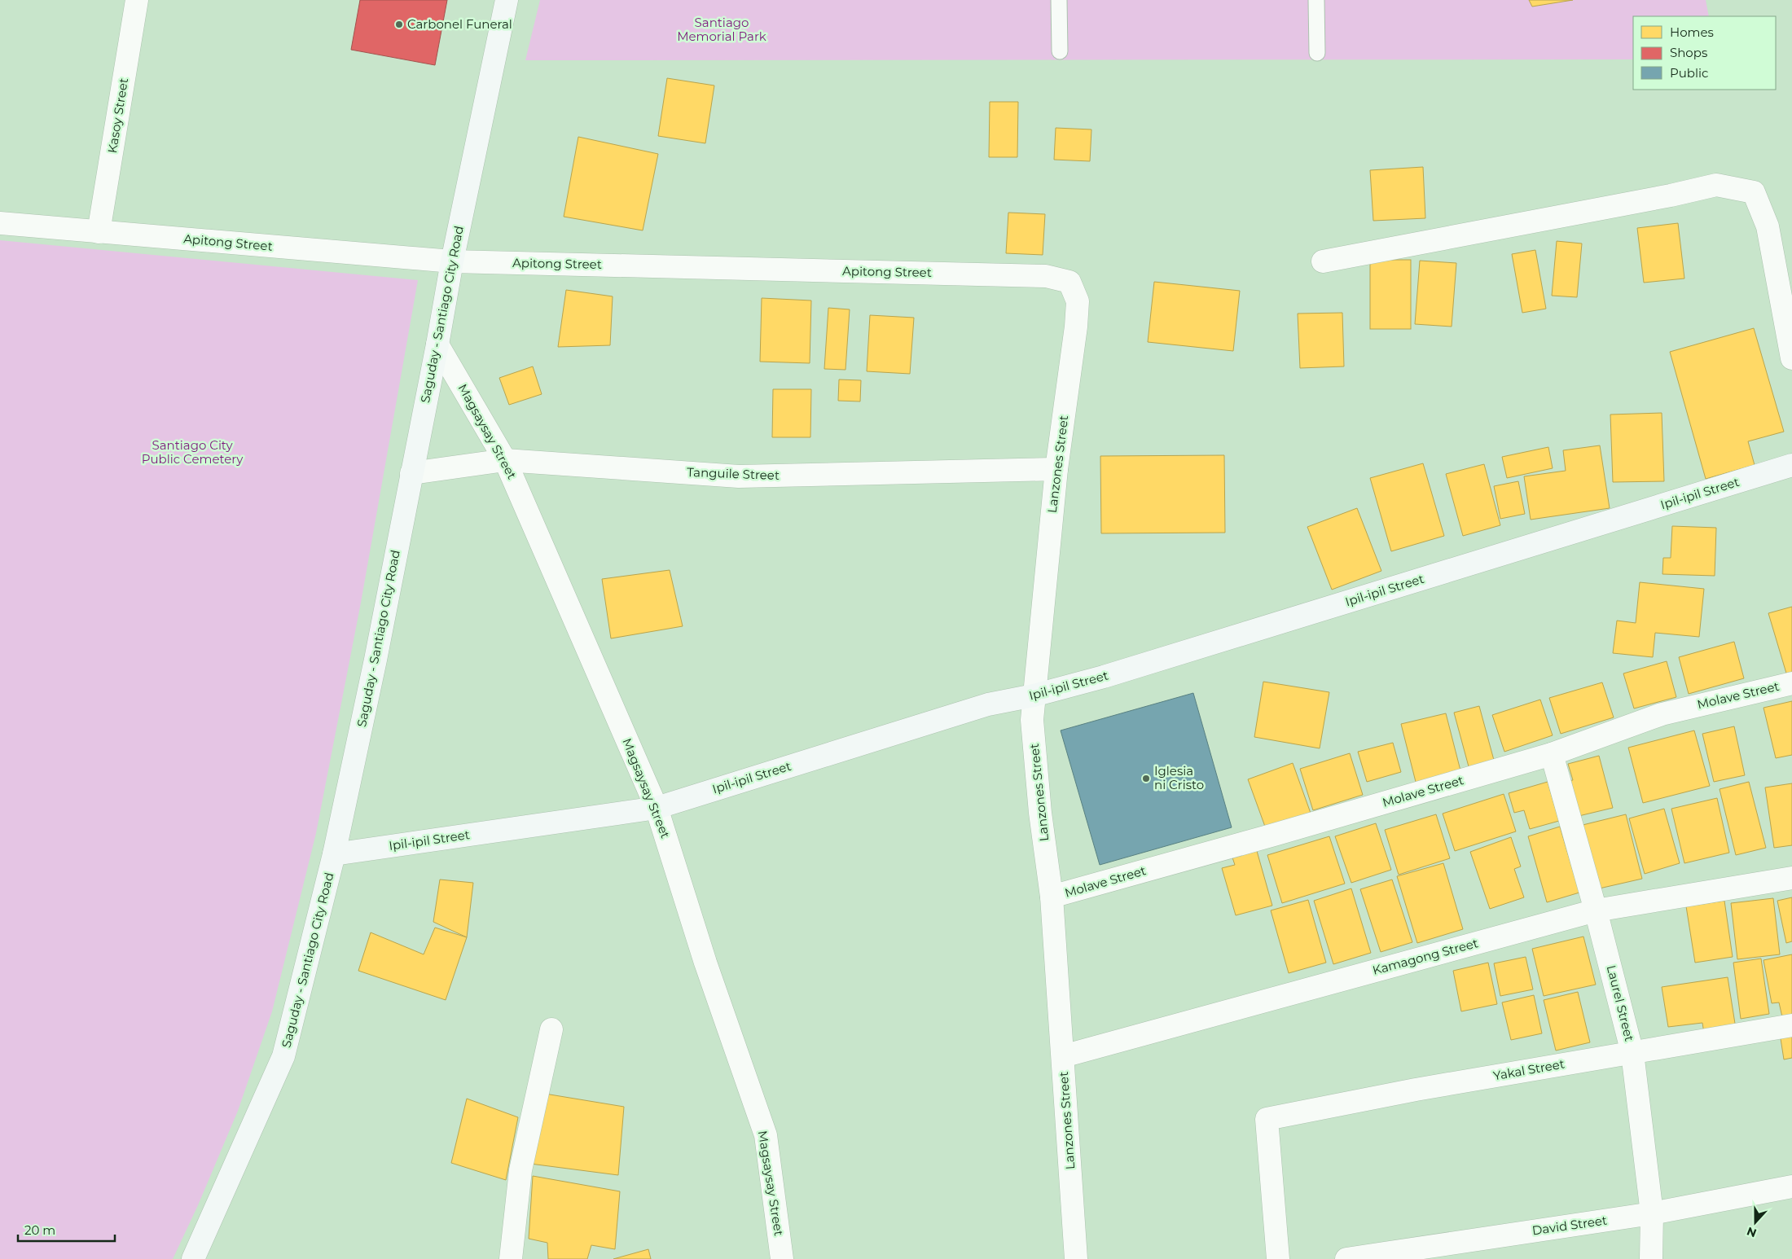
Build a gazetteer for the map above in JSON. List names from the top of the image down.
{
  "streets": {
    "main road": ["Saguday - Santiago City Road", "Ipil-ipil Street"],
    "street": [
      "Kasoy Street",
      "Apitong Street",
      "Magsaysay Street",
      "Lanzones Street",
      "Tanguile Street",
      "Molave Street",
      "Kamagong Street",
      "Laurel Street",
      "Yakal Street",
      "David Street"
    ]
  },
  "crossings": [
    ["Kasoy Street", "Apitong Street"],
    ["Apitong Street", "Saguday - Santiago City Road"],
    ["Apitong Street", "Lanzones Street"],
    ["Saguday - Santiago City Road", "Magsaysay Street"],
    ["Saguday - Santiago City Road", "Tanguile Street"],
    ["Saguday - Santiago City Road", "Ipil-ipil Street"],
    ["Magsaysay Street", "Tanguile Street"],
    ["Magsaysay Street", "Ipil-ipil Street"],
    ["Lanzones Street", "Tanguile Street"],
    ["Lanzones Street", "Ipil-ipil Street"],
    ["Lanzones Street", "Molave Street"],
    ["Lanzones Street", "Kamagong Street"],
    ["Molave Street", "Laurel Street"],
    ["Kamagong Street", "Laurel Street"],
    ["Laurel Street", "Yakal Street"],
    ["Laurel Street", "David Street"]
  ],
  "parks": ["Santiago Memorial Park", "Santiago City Public Cemetery"],
  "places": ["Carbonel Funeral", "Iglesia ni Cristo"],
  "legend": ["Homes", "Shops", "Public"],
  "scale_bar": "20 m",
  "north": "bottom"
}
